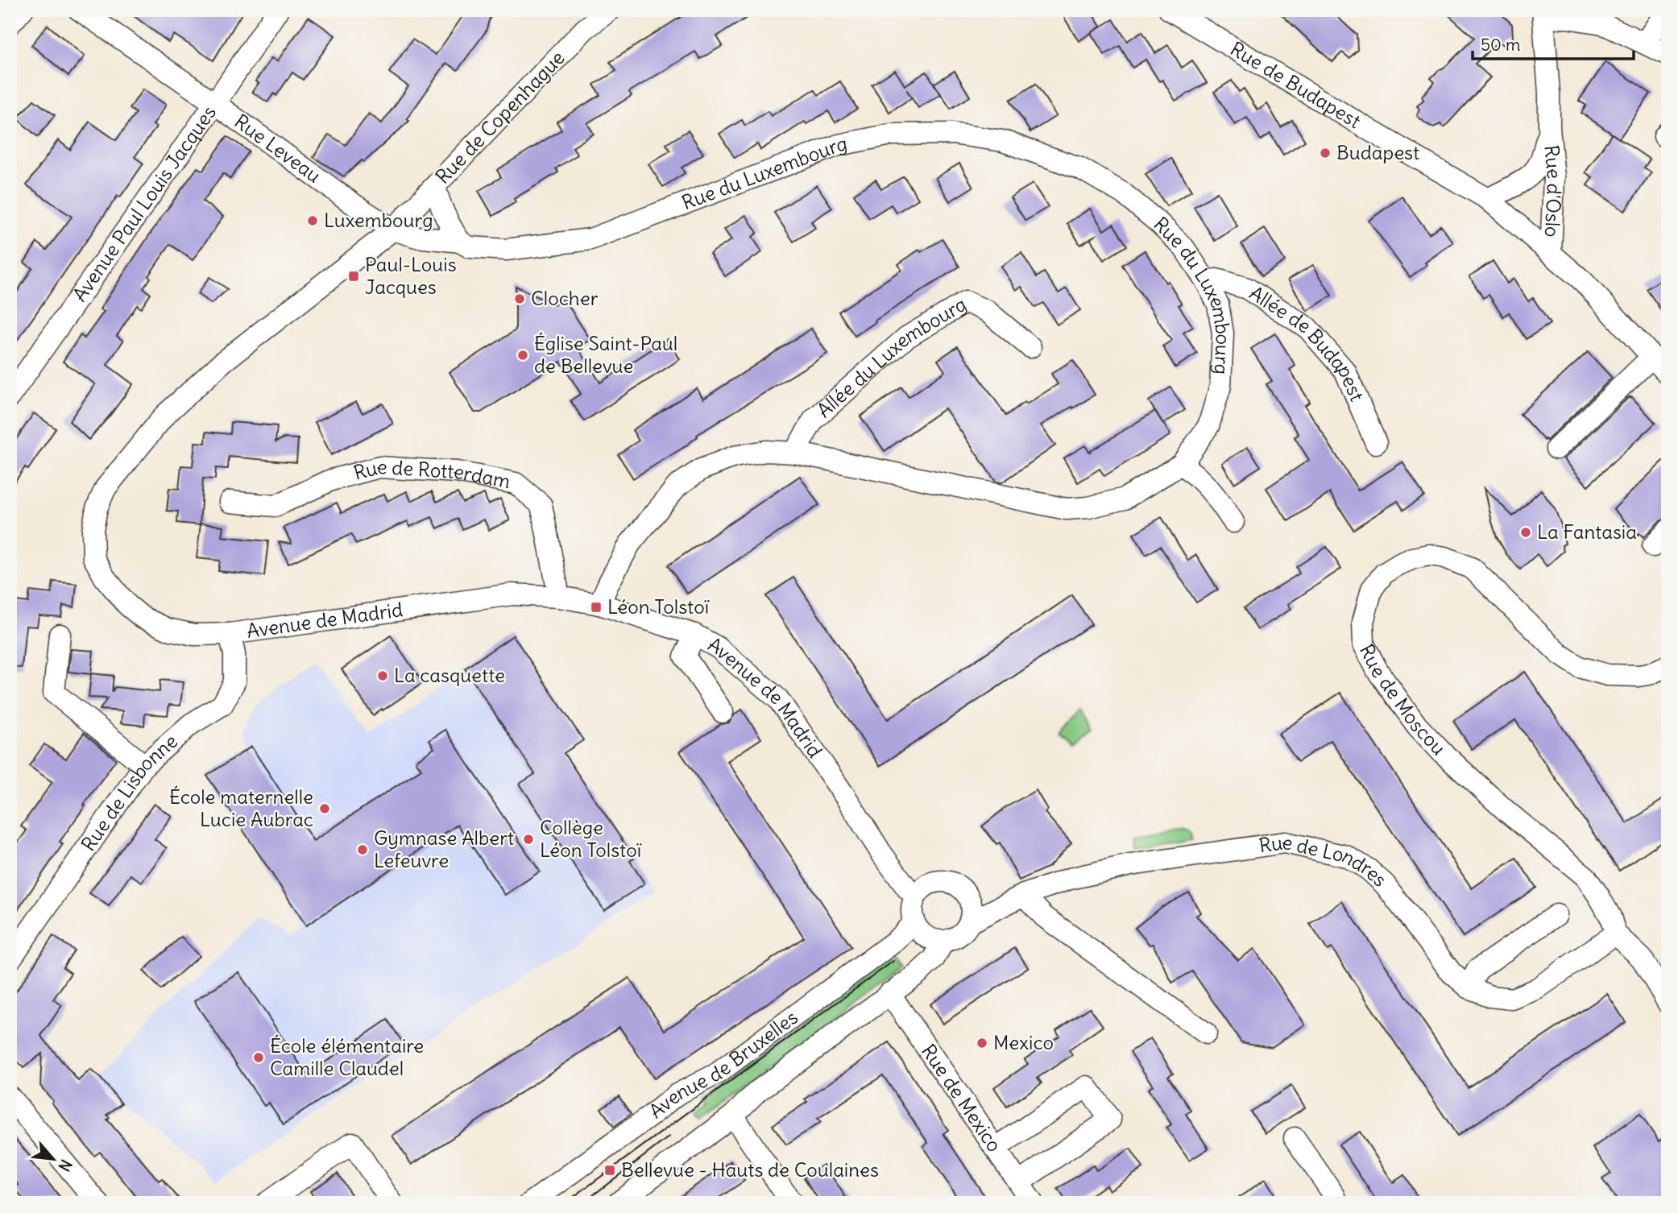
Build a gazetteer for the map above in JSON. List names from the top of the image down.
{
  "streets": {
    "street": [
      "Rue de Budapest",
      "Rue de Copenhague",
      "Rue Leveau",
      "Rue du Luxembourg",
      "Rue d'Oslo",
      "Avenue Paul Louis Jacques",
      "Allée de Budapest",
      "Allée du Luxembourg",
      "Rue de Rotterdam",
      "Avenue de Madrid",
      "Rue de Moscou",
      "Rue de Lisbonne",
      "Rue de Londres",
      "Avenue de Bruxelles",
      "Rue de Mexico"
    ]
  },
  "crossings": [
    ["Rue de Budapest", "Rue d'Oslo"],
    ["Rue de Copenhague", "Rue Leveau"],
    ["Rue de Copenhague", "Rue du Luxembourg"],
    ["Rue de Copenhague", "Avenue de Madrid"],
    ["Rue Leveau", "Rue du Luxembourg"],
    ["Rue Leveau", "Avenue Paul Louis Jacques"],
    ["Rue Leveau", "Avenue de Madrid"],
    ["Rue du Luxembourg", "Allée de Budapest"],
    ["Rue du Luxembourg", "Allée du Luxembourg"],
    ["Rue du Luxembourg", "Avenue de Madrid"],
    ["Rue de Rotterdam", "Avenue de Madrid"],
    ["Avenue de Madrid", "Rue de Lisbonne"],
    ["Avenue de Madrid", "Rue de Londres"],
    ["Avenue de Madrid", "Avenue de Bruxelles"],
    ["Rue de Moscou", "Rue de Londres"],
    ["Rue de Londres", "Avenue de Bruxelles"],
    ["Avenue de Bruxelles", "Rue de Mexico"]
  ],
  "places": {
    "other": [
      "Budapest",
      "Luxembourg",
      "Clocher",
      "Église Saint-Paul de Bellevue",
      "La Fantasia",
      "La casquette",
      "École maternelle Lucie Aubrac",
      "Collège Léon Tolstoï",
      "Gymnase Albert Lefeuvre",
      "Mexico",
      "École élémentaire Camille Claudel"
    ],
    "transit": ["Paul-Louis Jacques", "Léon Tolstoï", "Bellevue - Hauts de Coulaines"]
  },
  "scale_bar": "50 m",
  "north": "bottom right"
}
